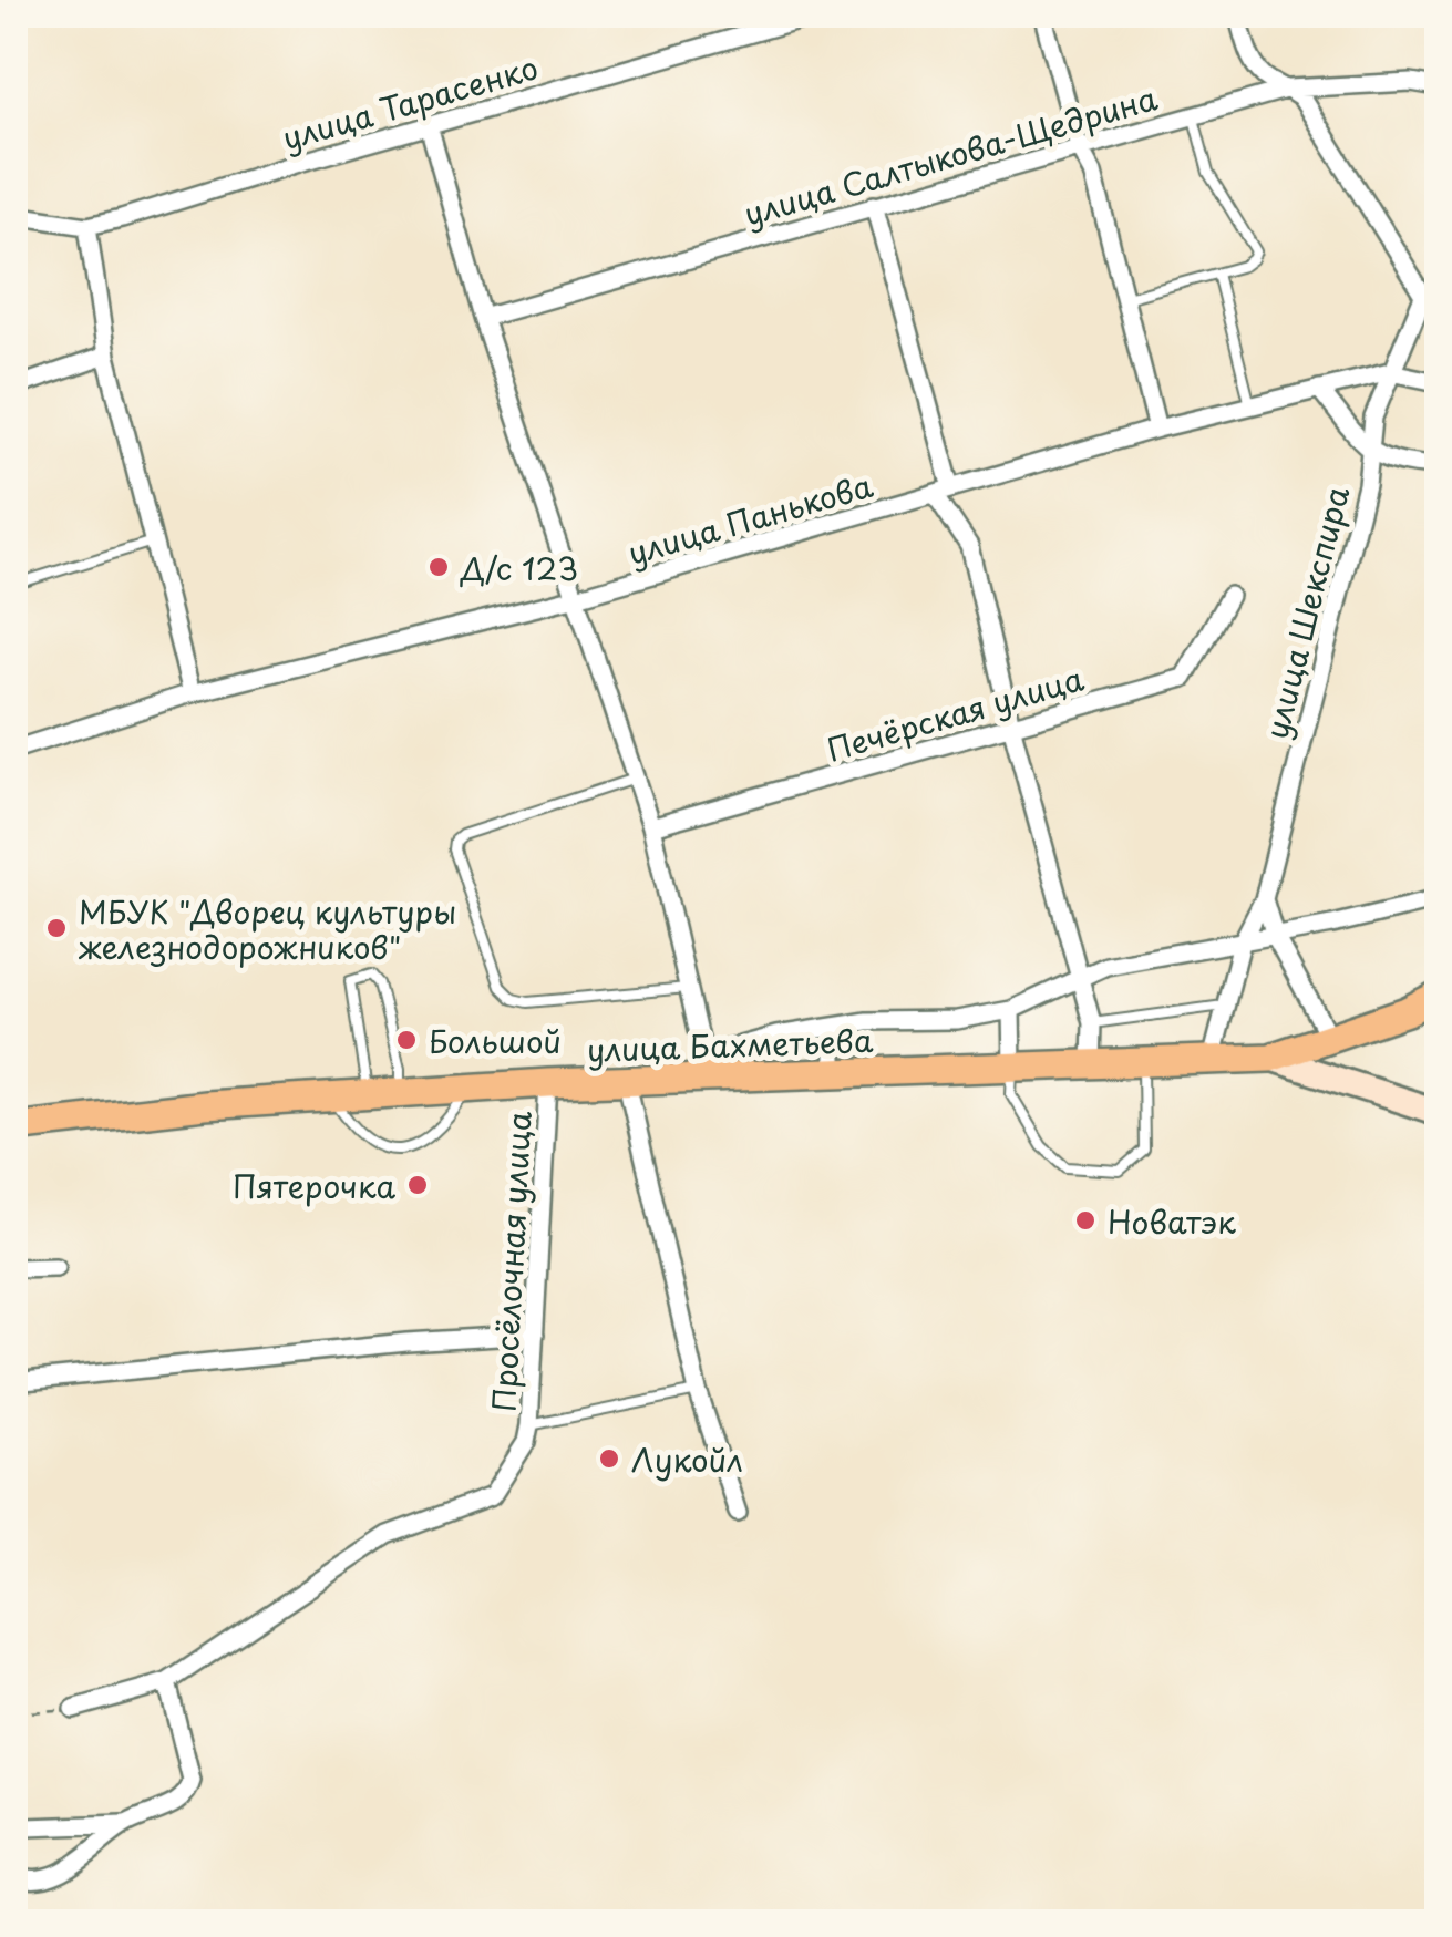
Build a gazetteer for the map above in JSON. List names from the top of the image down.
{
  "streets": {
    "main road": ["улица Бахметьева"],
    "street": [
      "улица Тарасенко",
      "улица Салтыкова-Щедрина",
      "улица Панькова",
      "улица Шекспира",
      "Печёрская улица",
      "Просёлочная улица"
    ]
  },
  "crossings": [
    ["улица Панькова", "улица Шекспира"],
    ["улица Шекспира", "улица Бахметьева"],
    ["улица Бахметьева", "Просёлочная улица"]
  ],
  "places": [
    "Д/с 123",
    "МБУК \"Дворец культуры железнодорожников\"",
    "Большой",
    "Пятерочка",
    "Новатэк",
    "Лукойл"
  ]
}
